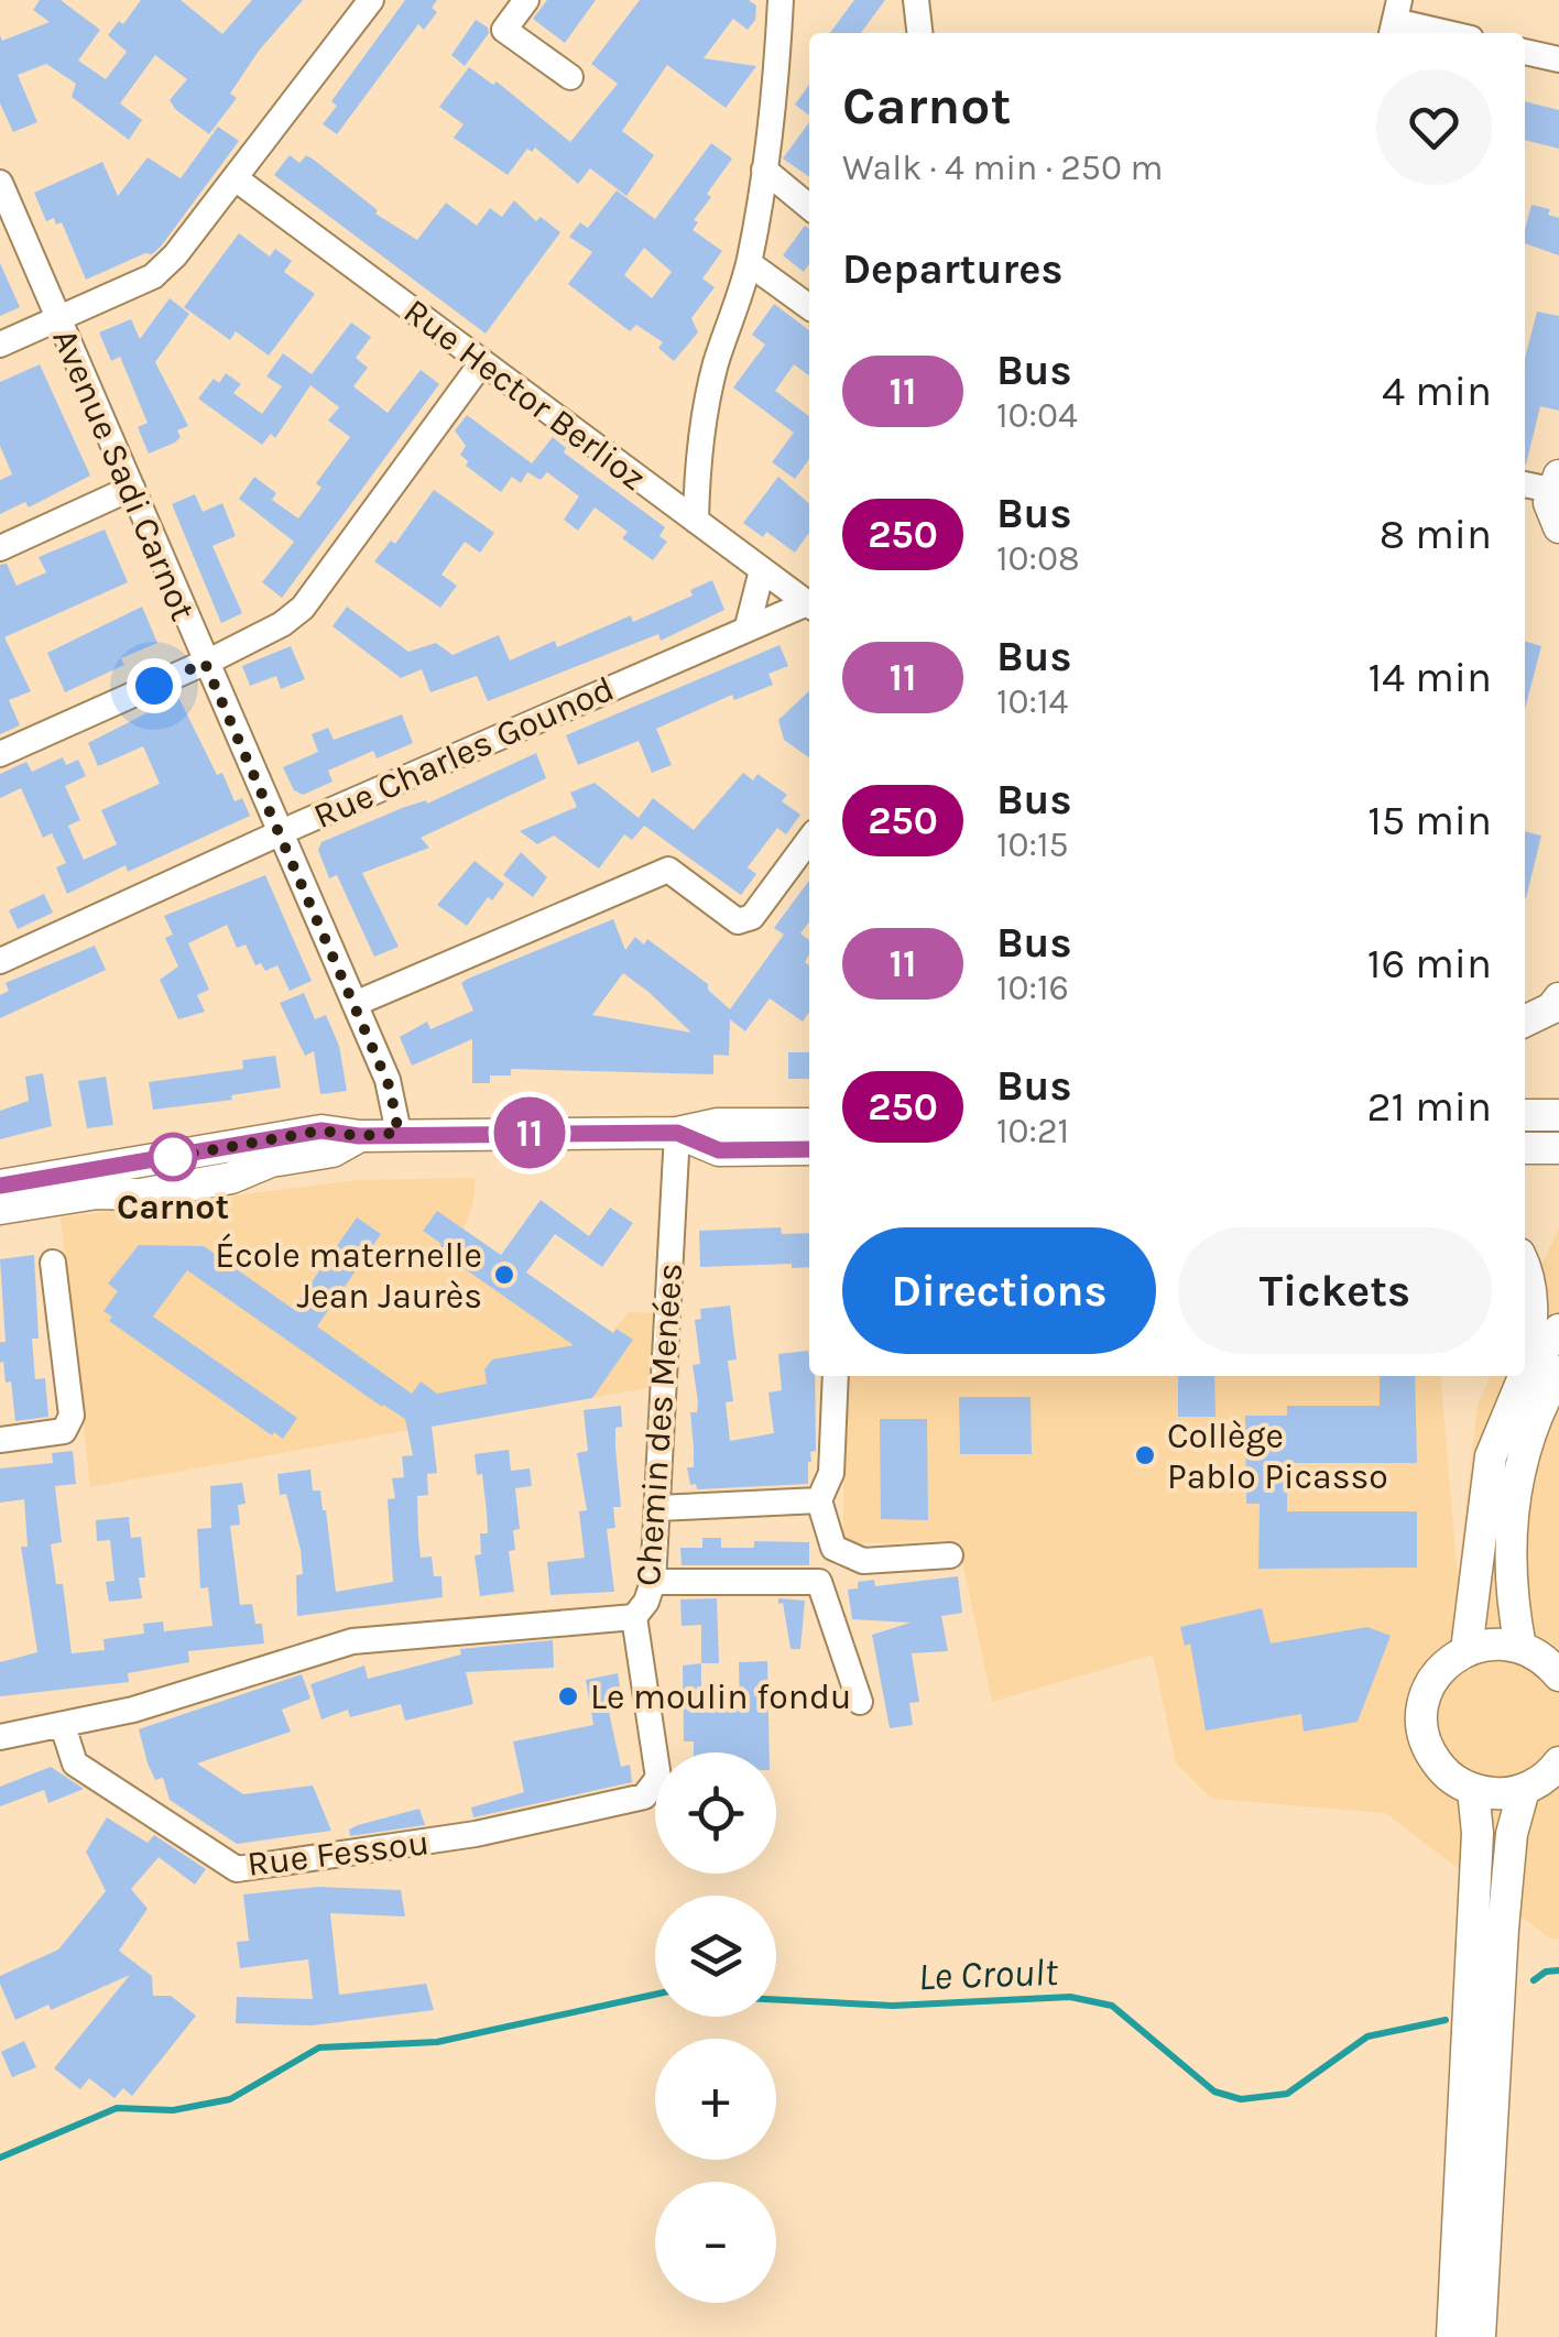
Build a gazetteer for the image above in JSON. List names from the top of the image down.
{
  "streets": {
    "street": [
      "Rue Hector Berlioz",
      "Avenue Sadi Carnot",
      "Rue Charles Gounod",
      "Chemin des Menées",
      "Rue Fessou"
    ]
  },
  "crossings": [
    ["Avenue Sadi Carnot", "Rue Charles Gounod"]
  ],
  "water": ["Le Croult"],
  "places": [
    "Carnot",
    "École maternelle Jean Jaurès",
    "Collège Pablo Picasso",
    "Le moulin fondu"
  ],
  "lines": ["bus line 11"],
  "page": {
    "on_map": "11",
    "heading": [
      ["Carnot", "Walk · 4 min · 250 m"],
      "Departures"
    ],
    "list": [
      {
        "mark": "11",
        "name": "Bus",
        "note": "10:04",
        "value": "4 min"
      },
      {
        "mark": "250",
        "name": "Bus",
        "note": "10:08",
        "value": "8 min"
      },
      {
        "mark": "11",
        "name": "Bus",
        "note": "10:14",
        "value": "14 min"
      },
      {
        "mark": "250",
        "name": "Bus",
        "note": "10:15",
        "value": "15 min"
      },
      {
        "mark": "11",
        "name": "Bus",
        "note": "10:16",
        "value": "16 min"
      },
      {
        "mark": "250",
        "name": "Bus",
        "note": "10:21",
        "value": "21 min"
      }
    ],
    "buttons": ["Directions", "Tickets"],
    "map_buttons": ["+", "−"]
  }
}
